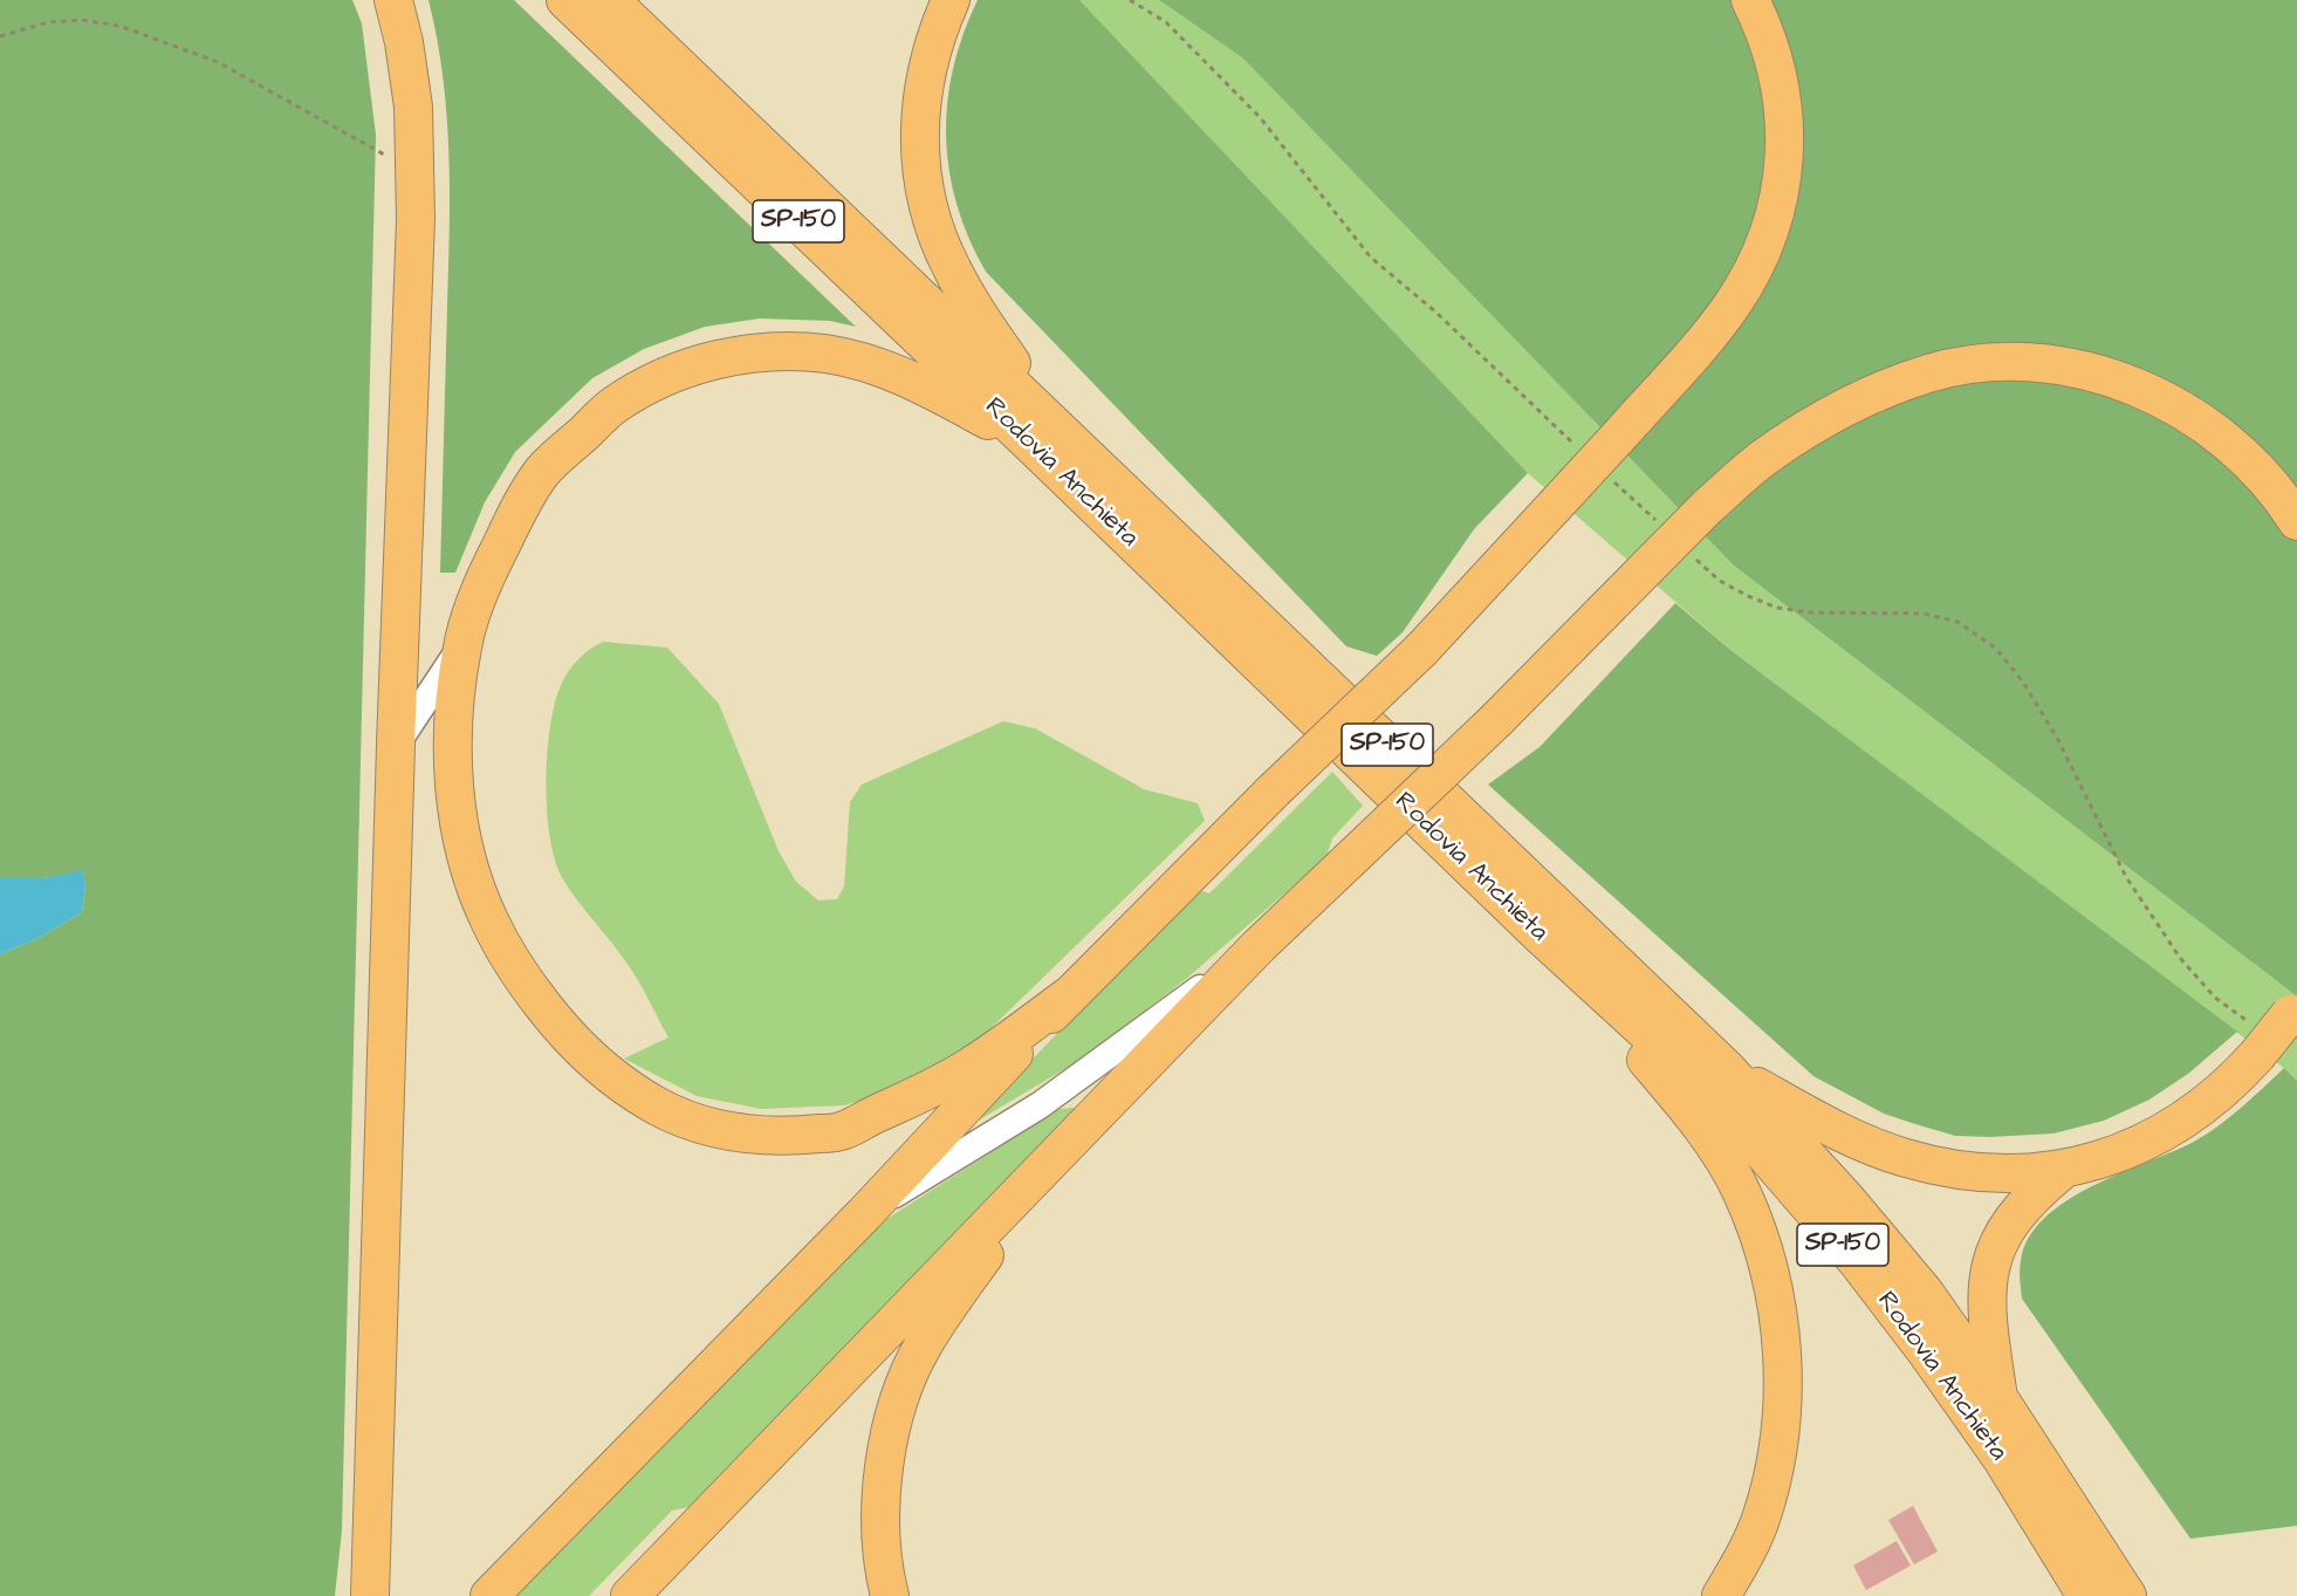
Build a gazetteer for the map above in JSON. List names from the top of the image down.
{
  "streets": {
    "highway": ["SP-150", "Rodovia Anchieta"]
  }
}
